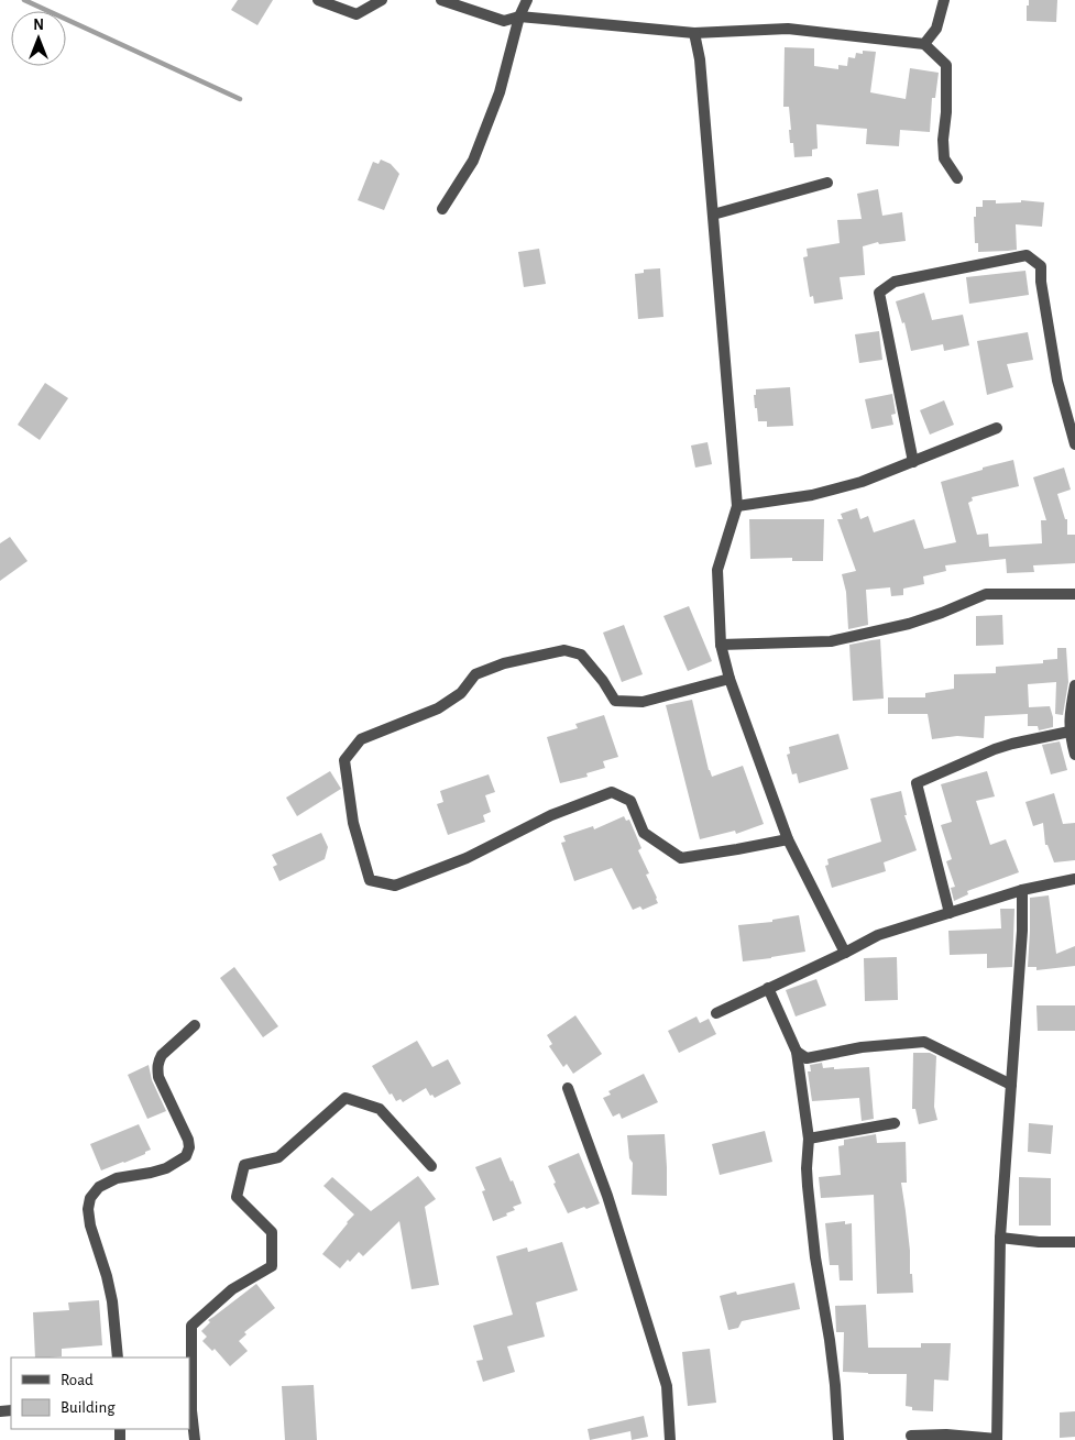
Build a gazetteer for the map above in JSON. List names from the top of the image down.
{
  "legend": ["Road", "Building"],
  "north": "top"
}
